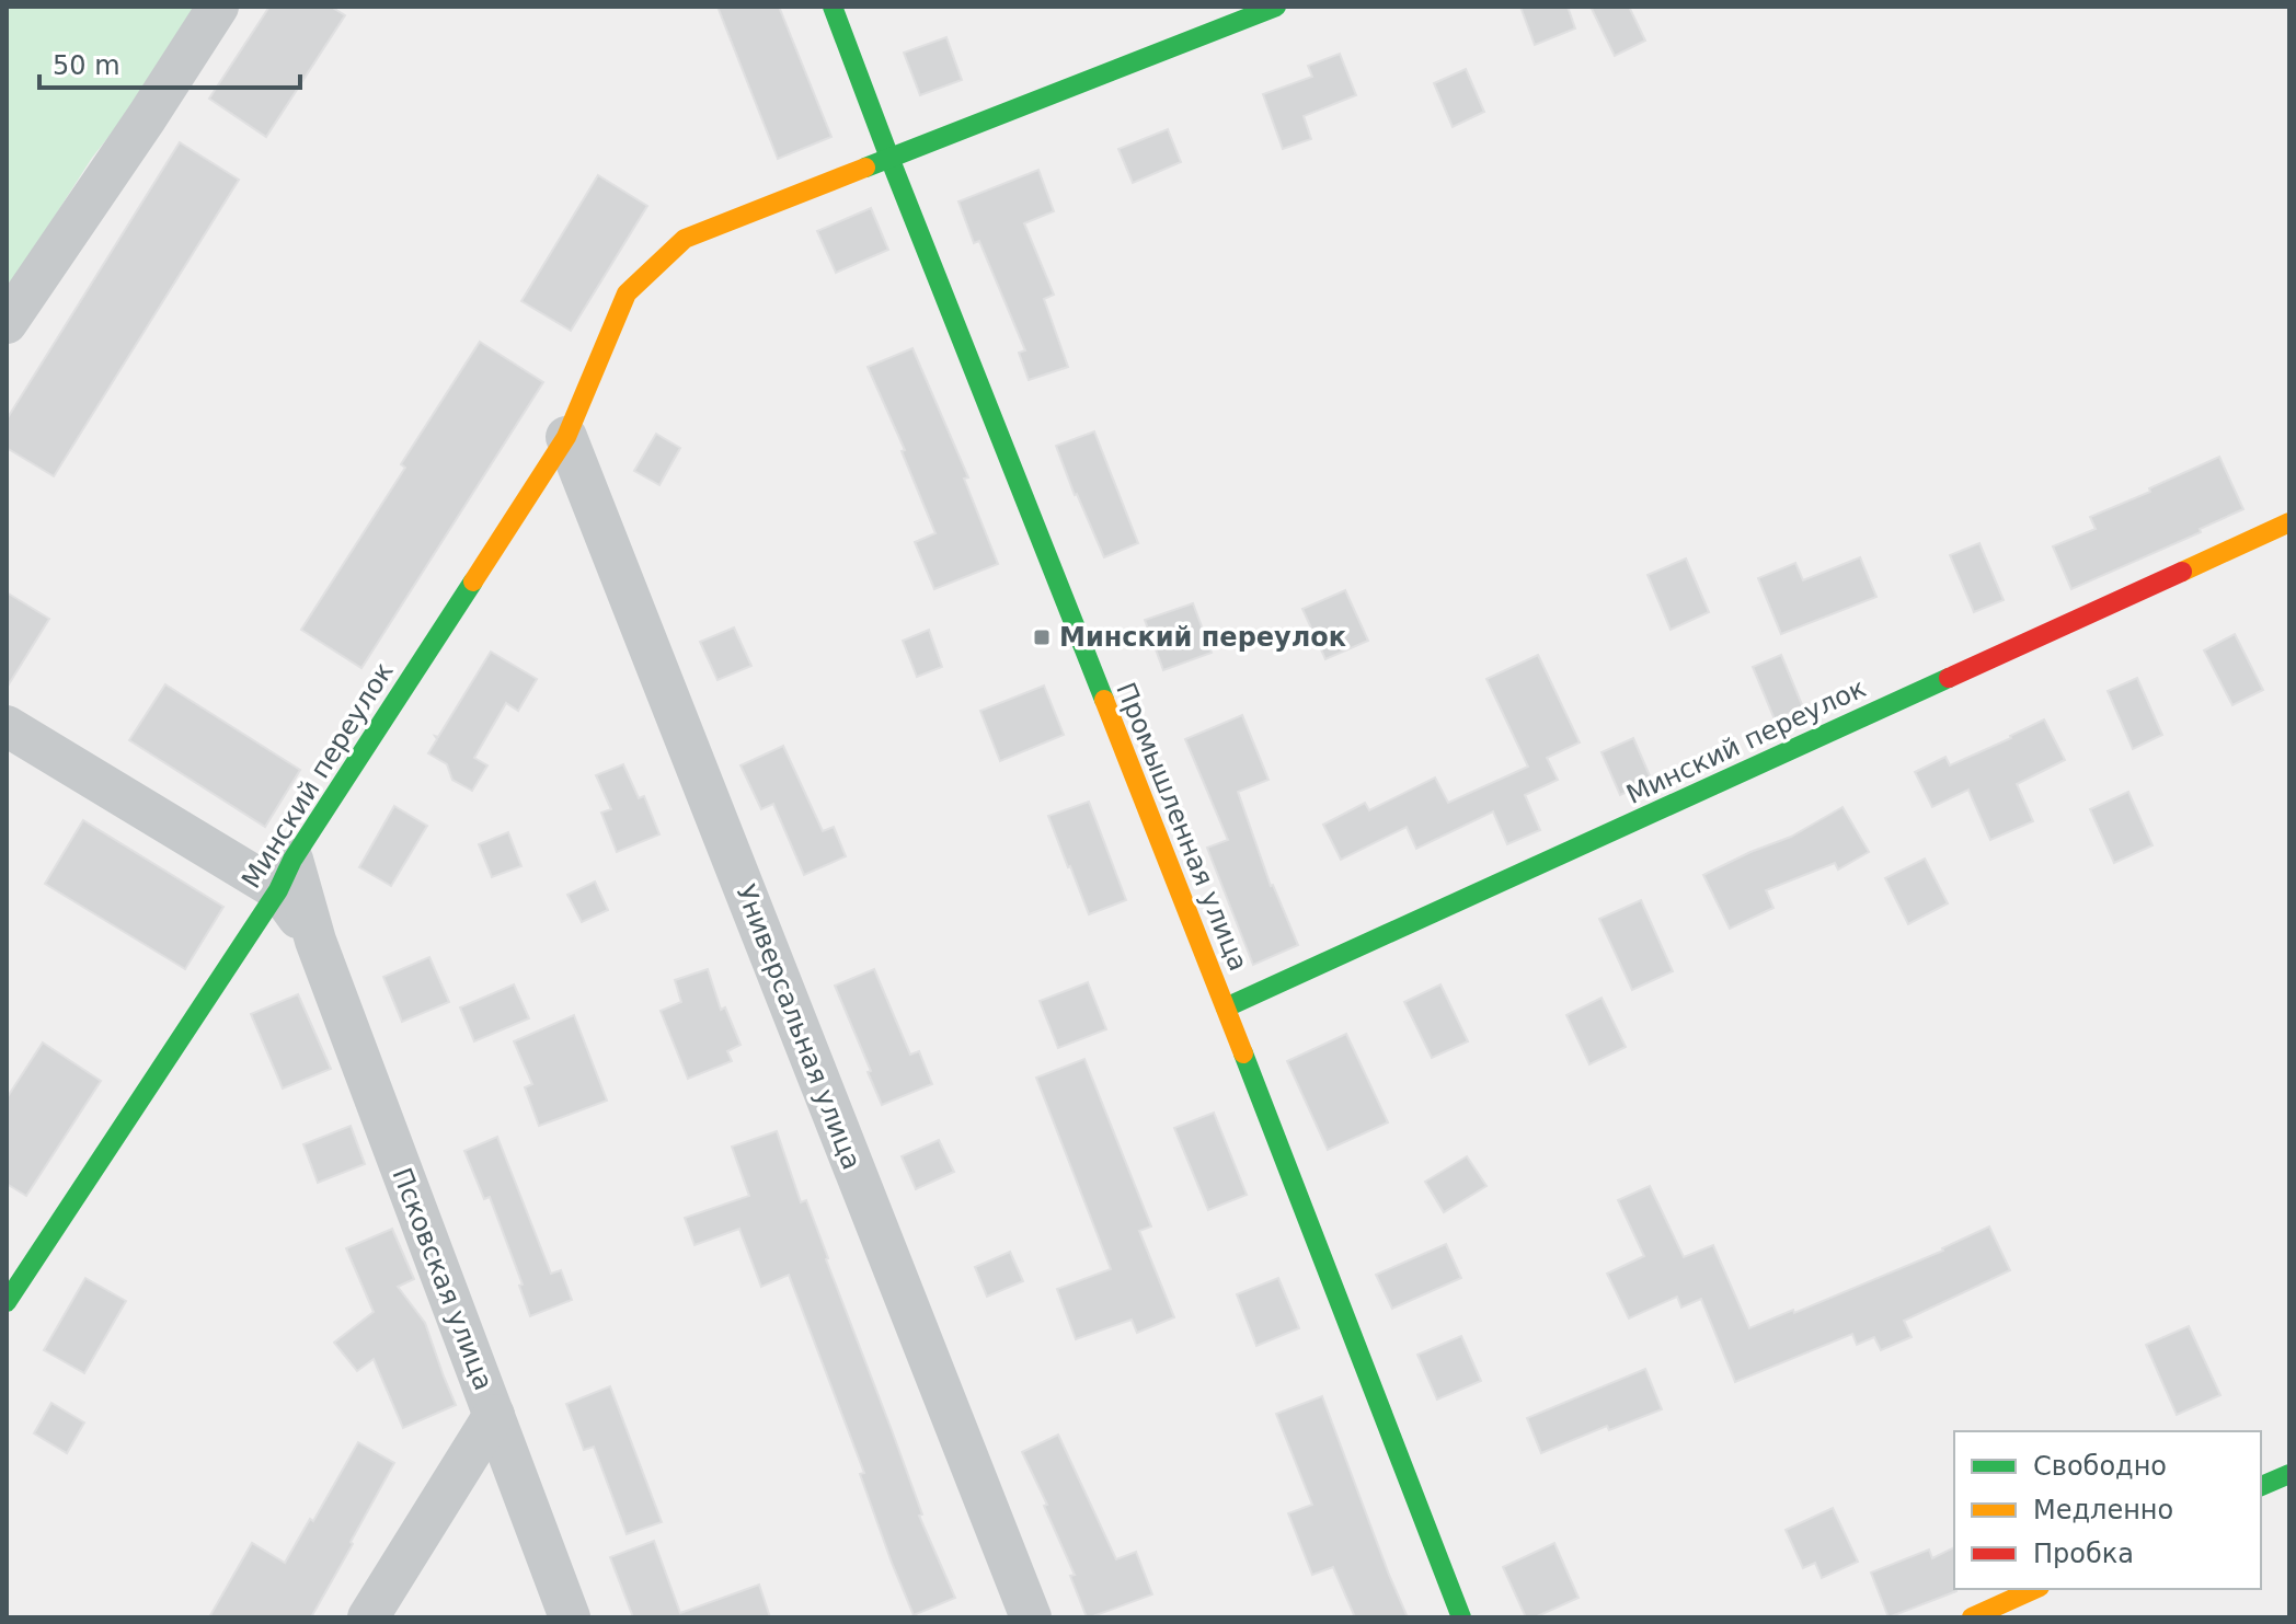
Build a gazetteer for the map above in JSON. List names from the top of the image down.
{
  "streets": {
    "street": [
      "Минский переулок",
      "Промышленная улица",
      "Универсальная улица",
      "Псковская улица"
    ]
  },
  "crossings": [
    ["Минский переулок", "Промышленная улица"],
    ["Минский переулок", "Универсальная улица"],
    ["Минский переулок", "Псковская улица"]
  ],
  "places": {
    "transit": ["Минский переулок"]
  },
  "legend": ["Свободно", "Медленно", "Пробка"],
  "scale_bar": "50 m"
}
